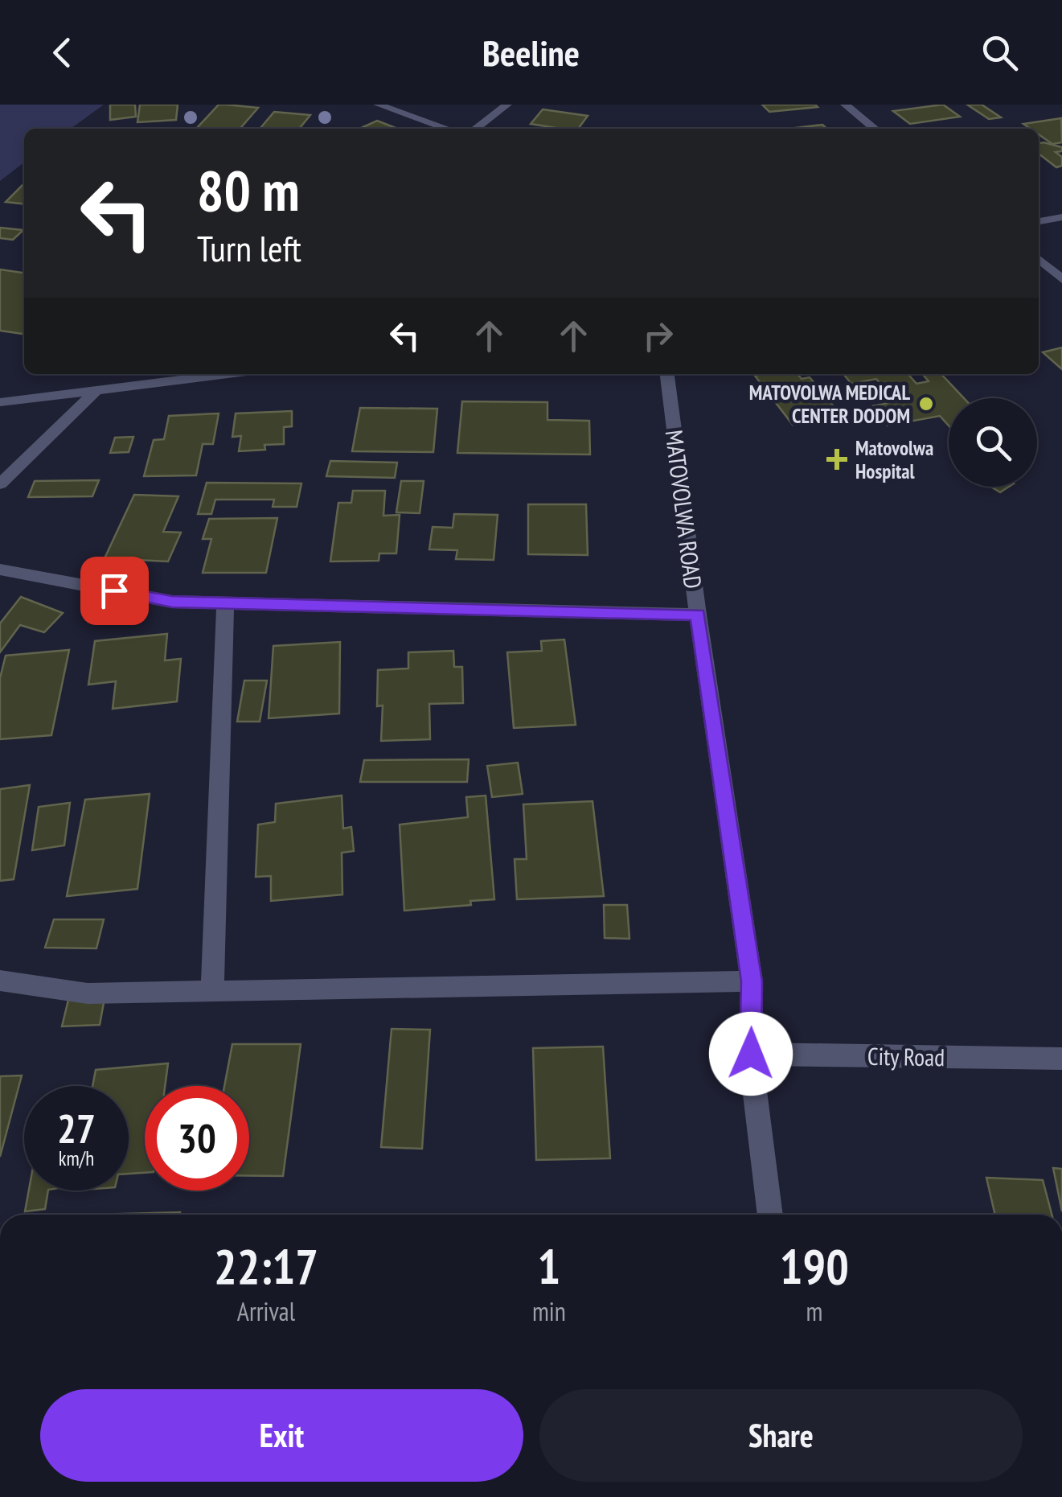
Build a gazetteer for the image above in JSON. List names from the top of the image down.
{
  "streets": {
    "street": ["MATOVOLWA ROAD", "City Road"]
  },
  "crossings": [
    ["MATOVOLWA ROAD", "City Road"]
  ],
  "places": {
    "other": ["MATOVOLWA MEDICAL CENTER DODOM"],
    "health": ["Matovolwa Hospital"]
  },
  "page": {
    "header": "Beeline",
    "turn": ["80 m", "Turn left"],
    "speed": "27 km/h",
    "limit": "30",
    "eta": [
      "22:17",
      "Arrival",
      "1",
      "min",
      "190",
      "m"
    ],
    "buttons": ["Exit", "Share"]
  }
}
